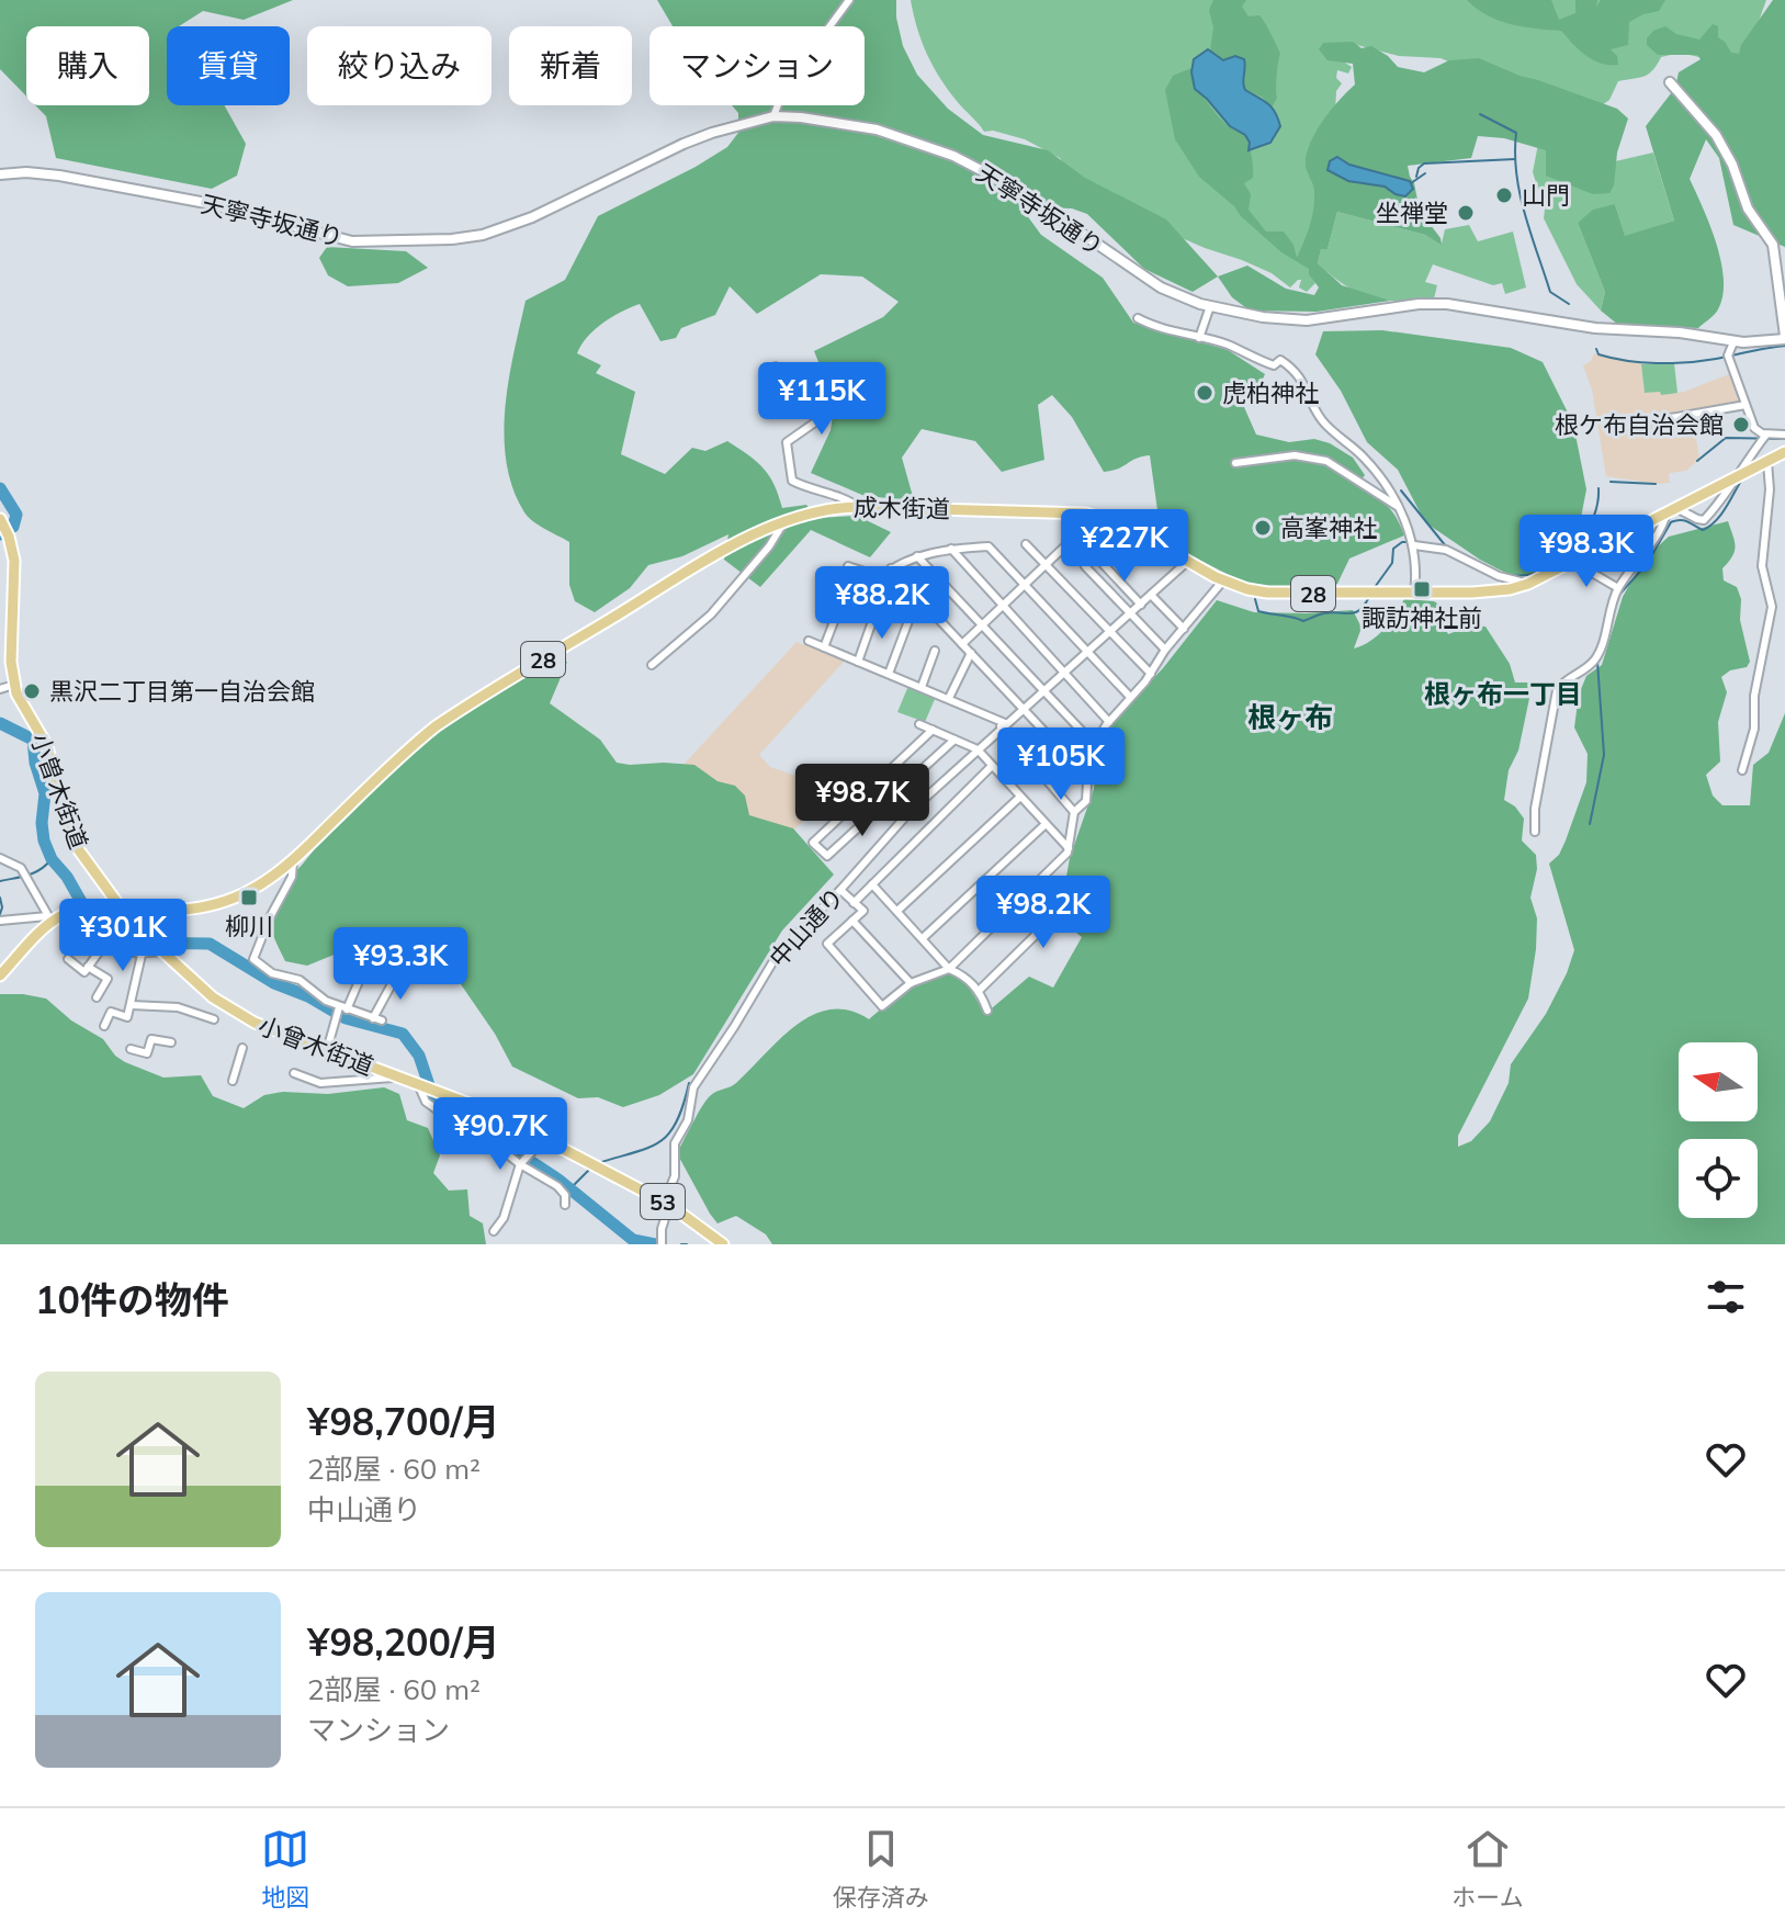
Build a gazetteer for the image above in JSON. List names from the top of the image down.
{
  "streets": {
    "main road": [
      "成木街道",
      "28",
      "小曽木街道",
      "小曾木街道",
      "53"
    ],
    "street": ["天寧寺坂通り", "中山通り"]
  },
  "crossings": [
    ["成木街道", "小曽木街道"],
    ["成木街道", "中山通り"],
    ["成木街道", "小曾木街道"],
    ["小曽木街道", "小曾木街道"],
    ["中山通り", "小曾木街道"]
  ],
  "districts": ["根ヶ布一丁目", "根ヶ布"],
  "places": {
    "other": [
      "山門",
      "坐禅堂",
      "虎柏神社",
      "根ケ布自治会館",
      "高峯神社",
      "黒沢二丁目第一自治会館"
    ],
    "transit": ["諏訪神社前", "柳川"]
  },
  "north": "left",
  "page": {
    "chip": [
      "購入",
      "賃貸",
      "絞り込み",
      "新着",
      "マンション"
    ],
    "price": [
      "¥115K",
      "¥227K",
      "¥98.3K",
      "¥88.2K",
      "¥105K",
      "¥98.7K",
      "¥98.2K",
      "¥301K",
      "¥93.3K",
      "¥90.7K"
    ],
    "heading": "10件の物件",
    "list": [
      {
        "name": "¥98,700/月",
        "note": "2部屋 · 60 m² · 中山通り"
      },
      {
        "name": "¥98,200/月",
        "note": "2部屋 · 60 m² · マンション"
      }
    ],
    "tabs": ["地図", "保存済み", "ホーム"]
  }
}
